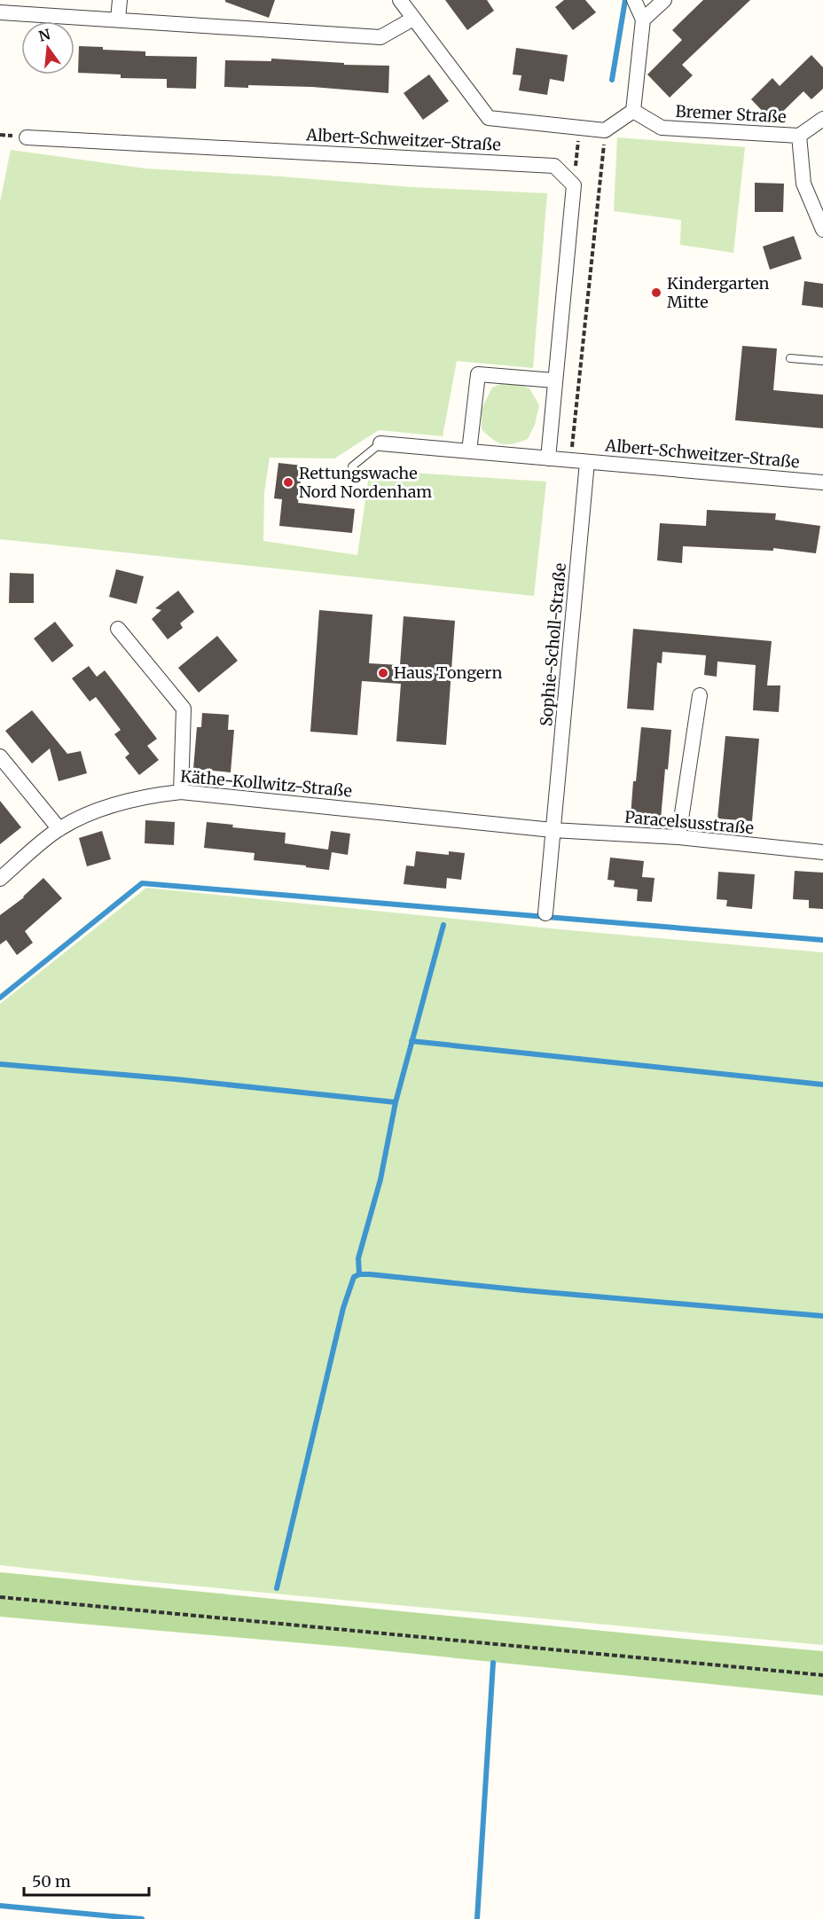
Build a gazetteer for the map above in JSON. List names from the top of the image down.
{
  "streets": {
    "street": [
      "Bremer Straße",
      "Albert-Schweitzer-Straße",
      "Sophie-Scholl-Straße",
      "Käthe-Kollwitz-Straße",
      "Paracelsusstraße"
    ]
  },
  "crossings": [
    ["Albert-Schweitzer-Straße", "Sophie-Scholl-Straße"],
    ["Sophie-Scholl-Straße", "Käthe-Kollwitz-Straße"],
    ["Sophie-Scholl-Straße", "Paracelsusstraße"],
    ["Käthe-Kollwitz-Straße", "Paracelsusstraße"]
  ],
  "places": ["Kindergarten Mitte", "Rettungswache Nord Nordenham", "Haus Tongern"],
  "scale_bar": "50 m",
  "north": "top"
}
